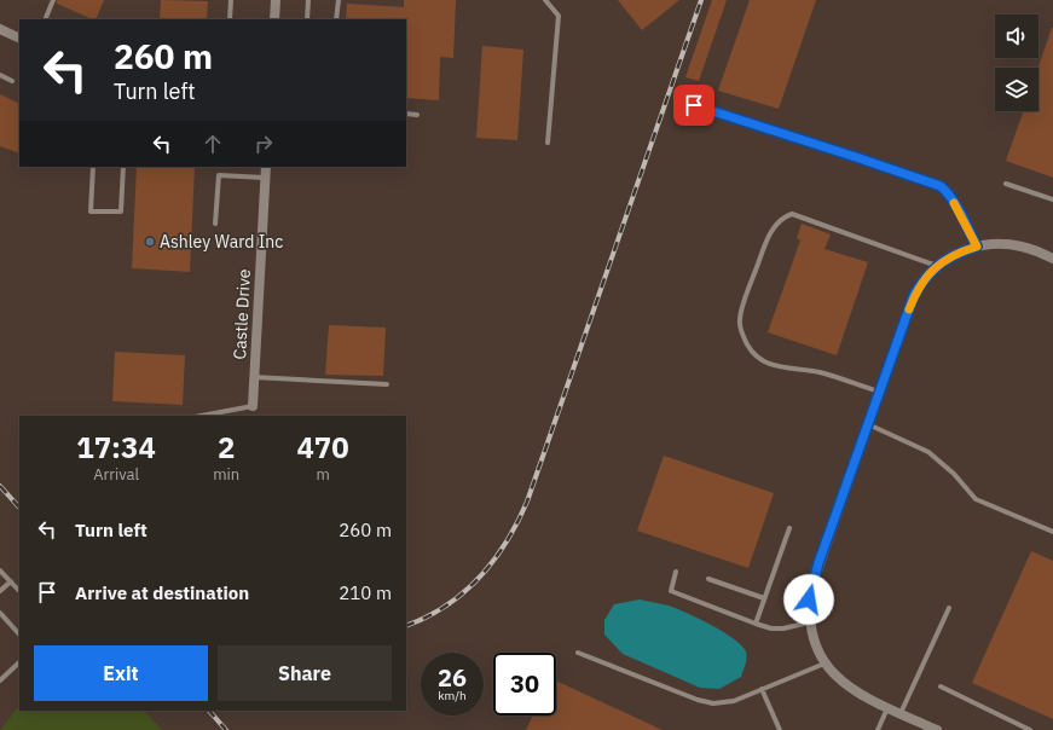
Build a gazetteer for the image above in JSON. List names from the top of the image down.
{
  "streets": {
    "street": ["Castle Drive"]
  },
  "places": ["Ashley Ward Inc"],
  "page": {
    "turn": ["260 m", "Turn left"],
    "eta": [
      "17:34",
      "Arrival",
      "2",
      "min",
      "470",
      "m"
    ],
    "list": [
      {
        "name": "Turn left",
        "value": "260 m"
      },
      {
        "name": "Arrive at destination",
        "value": "210 m"
      }
    ],
    "buttons": ["Exit", "Share"],
    "speed": "26 km/h",
    "limit": "30"
  }
}
